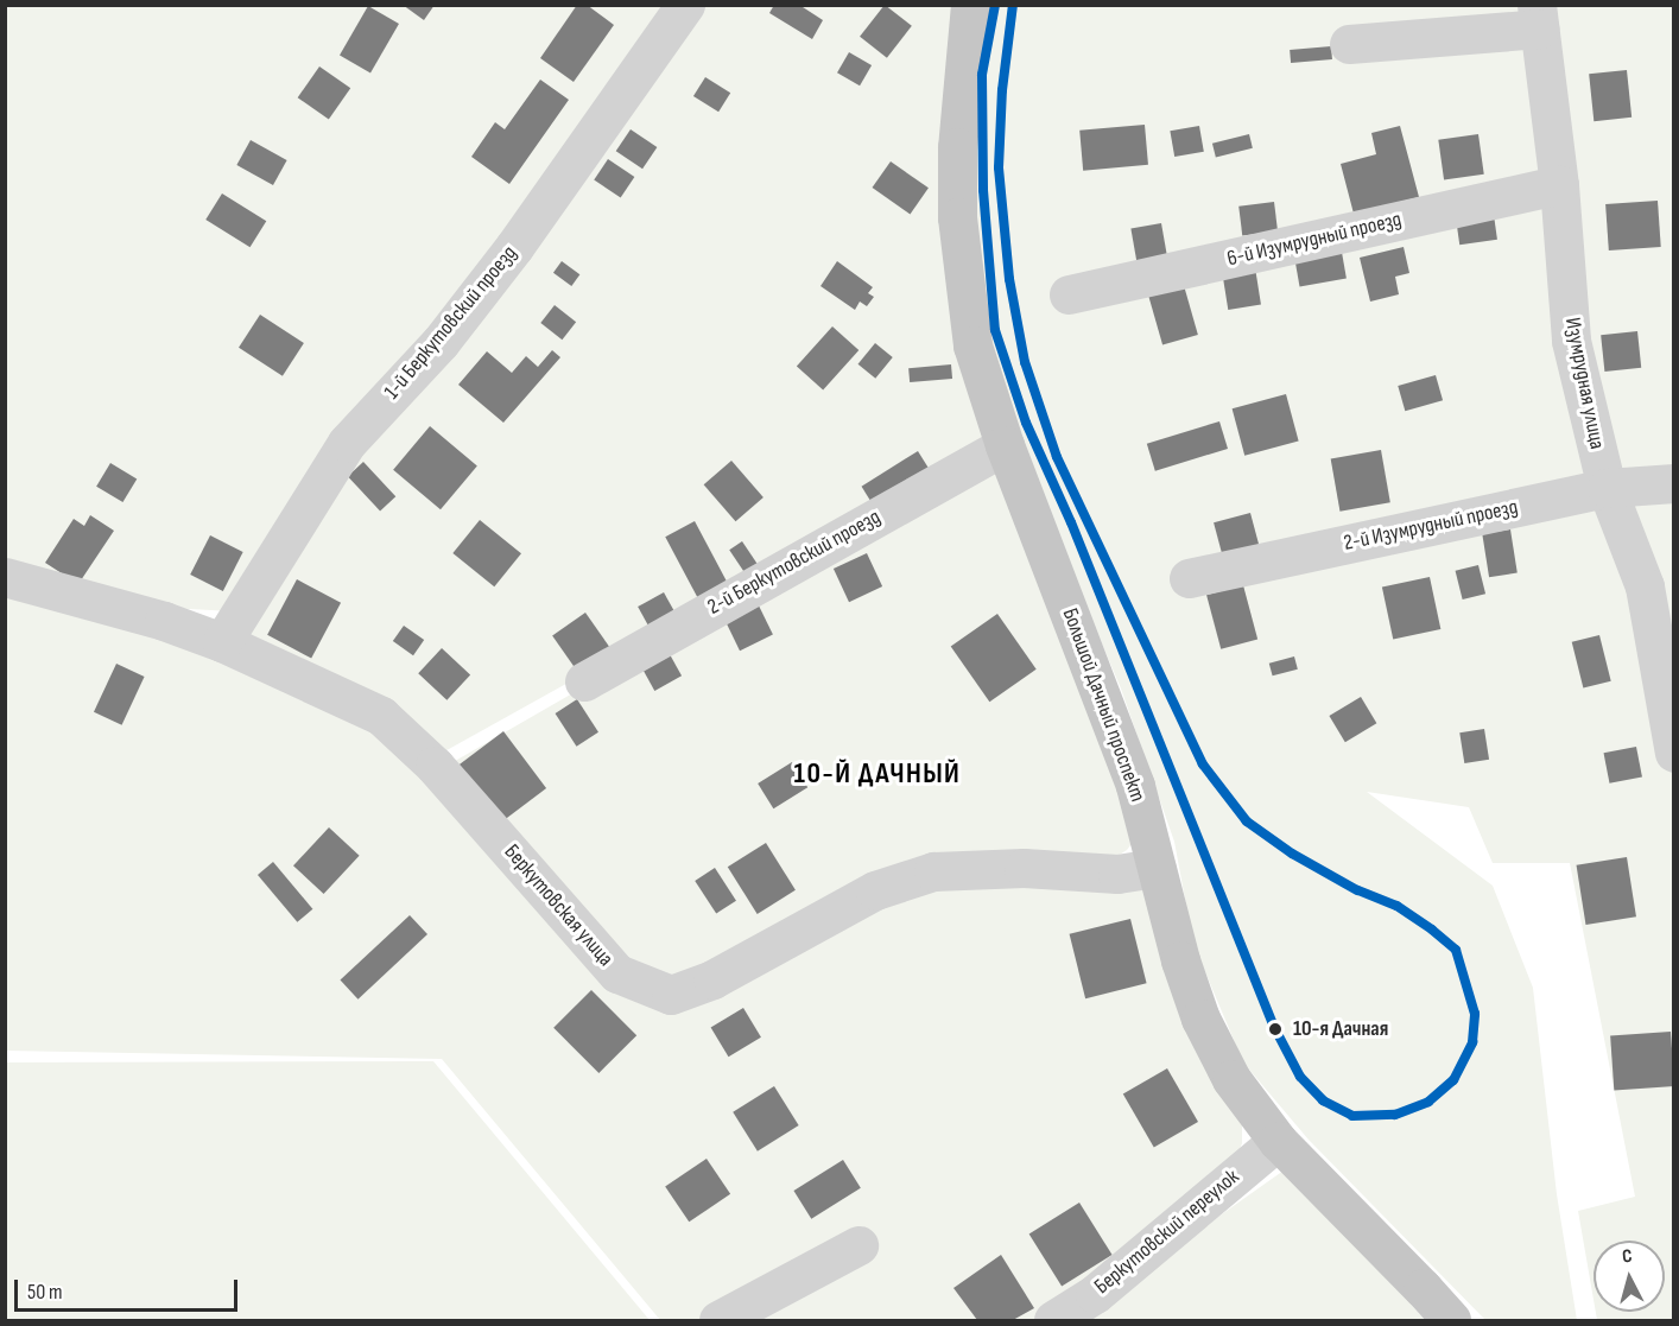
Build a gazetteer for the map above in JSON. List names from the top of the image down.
{
  "streets": {
    "main road": ["Большой Дачный проспект"],
    "street": [
      "6-й Изумрудный проезд",
      "1-й Беркутовский проезд",
      "Изумрудная улица",
      "2-й Изумрудный проезд",
      "2-й Беркутовский проезд",
      "Беркутовская улица",
      "Беркутовский переулок"
    ]
  },
  "crossings": [
    ["6-й Изумрудный проезд", "Изумрудная улица"],
    ["1-й Беркутовский проезд", "Беркутовская улица"],
    ["Изумрудная улица", "2-й Изумрудный проезд"],
    ["2-й Беркутовский проезд", "Большой Дачный проспект"],
    ["Большой Дачный проспект", "Беркутовская улица"],
    ["Большой Дачный проспект", "Беркутовский переулок"]
  ],
  "districts": ["10-Й ДАЧНЫЙ"],
  "places": ["10-я Дачная"],
  "scale_bar": "50 m",
  "north": "top"
}
